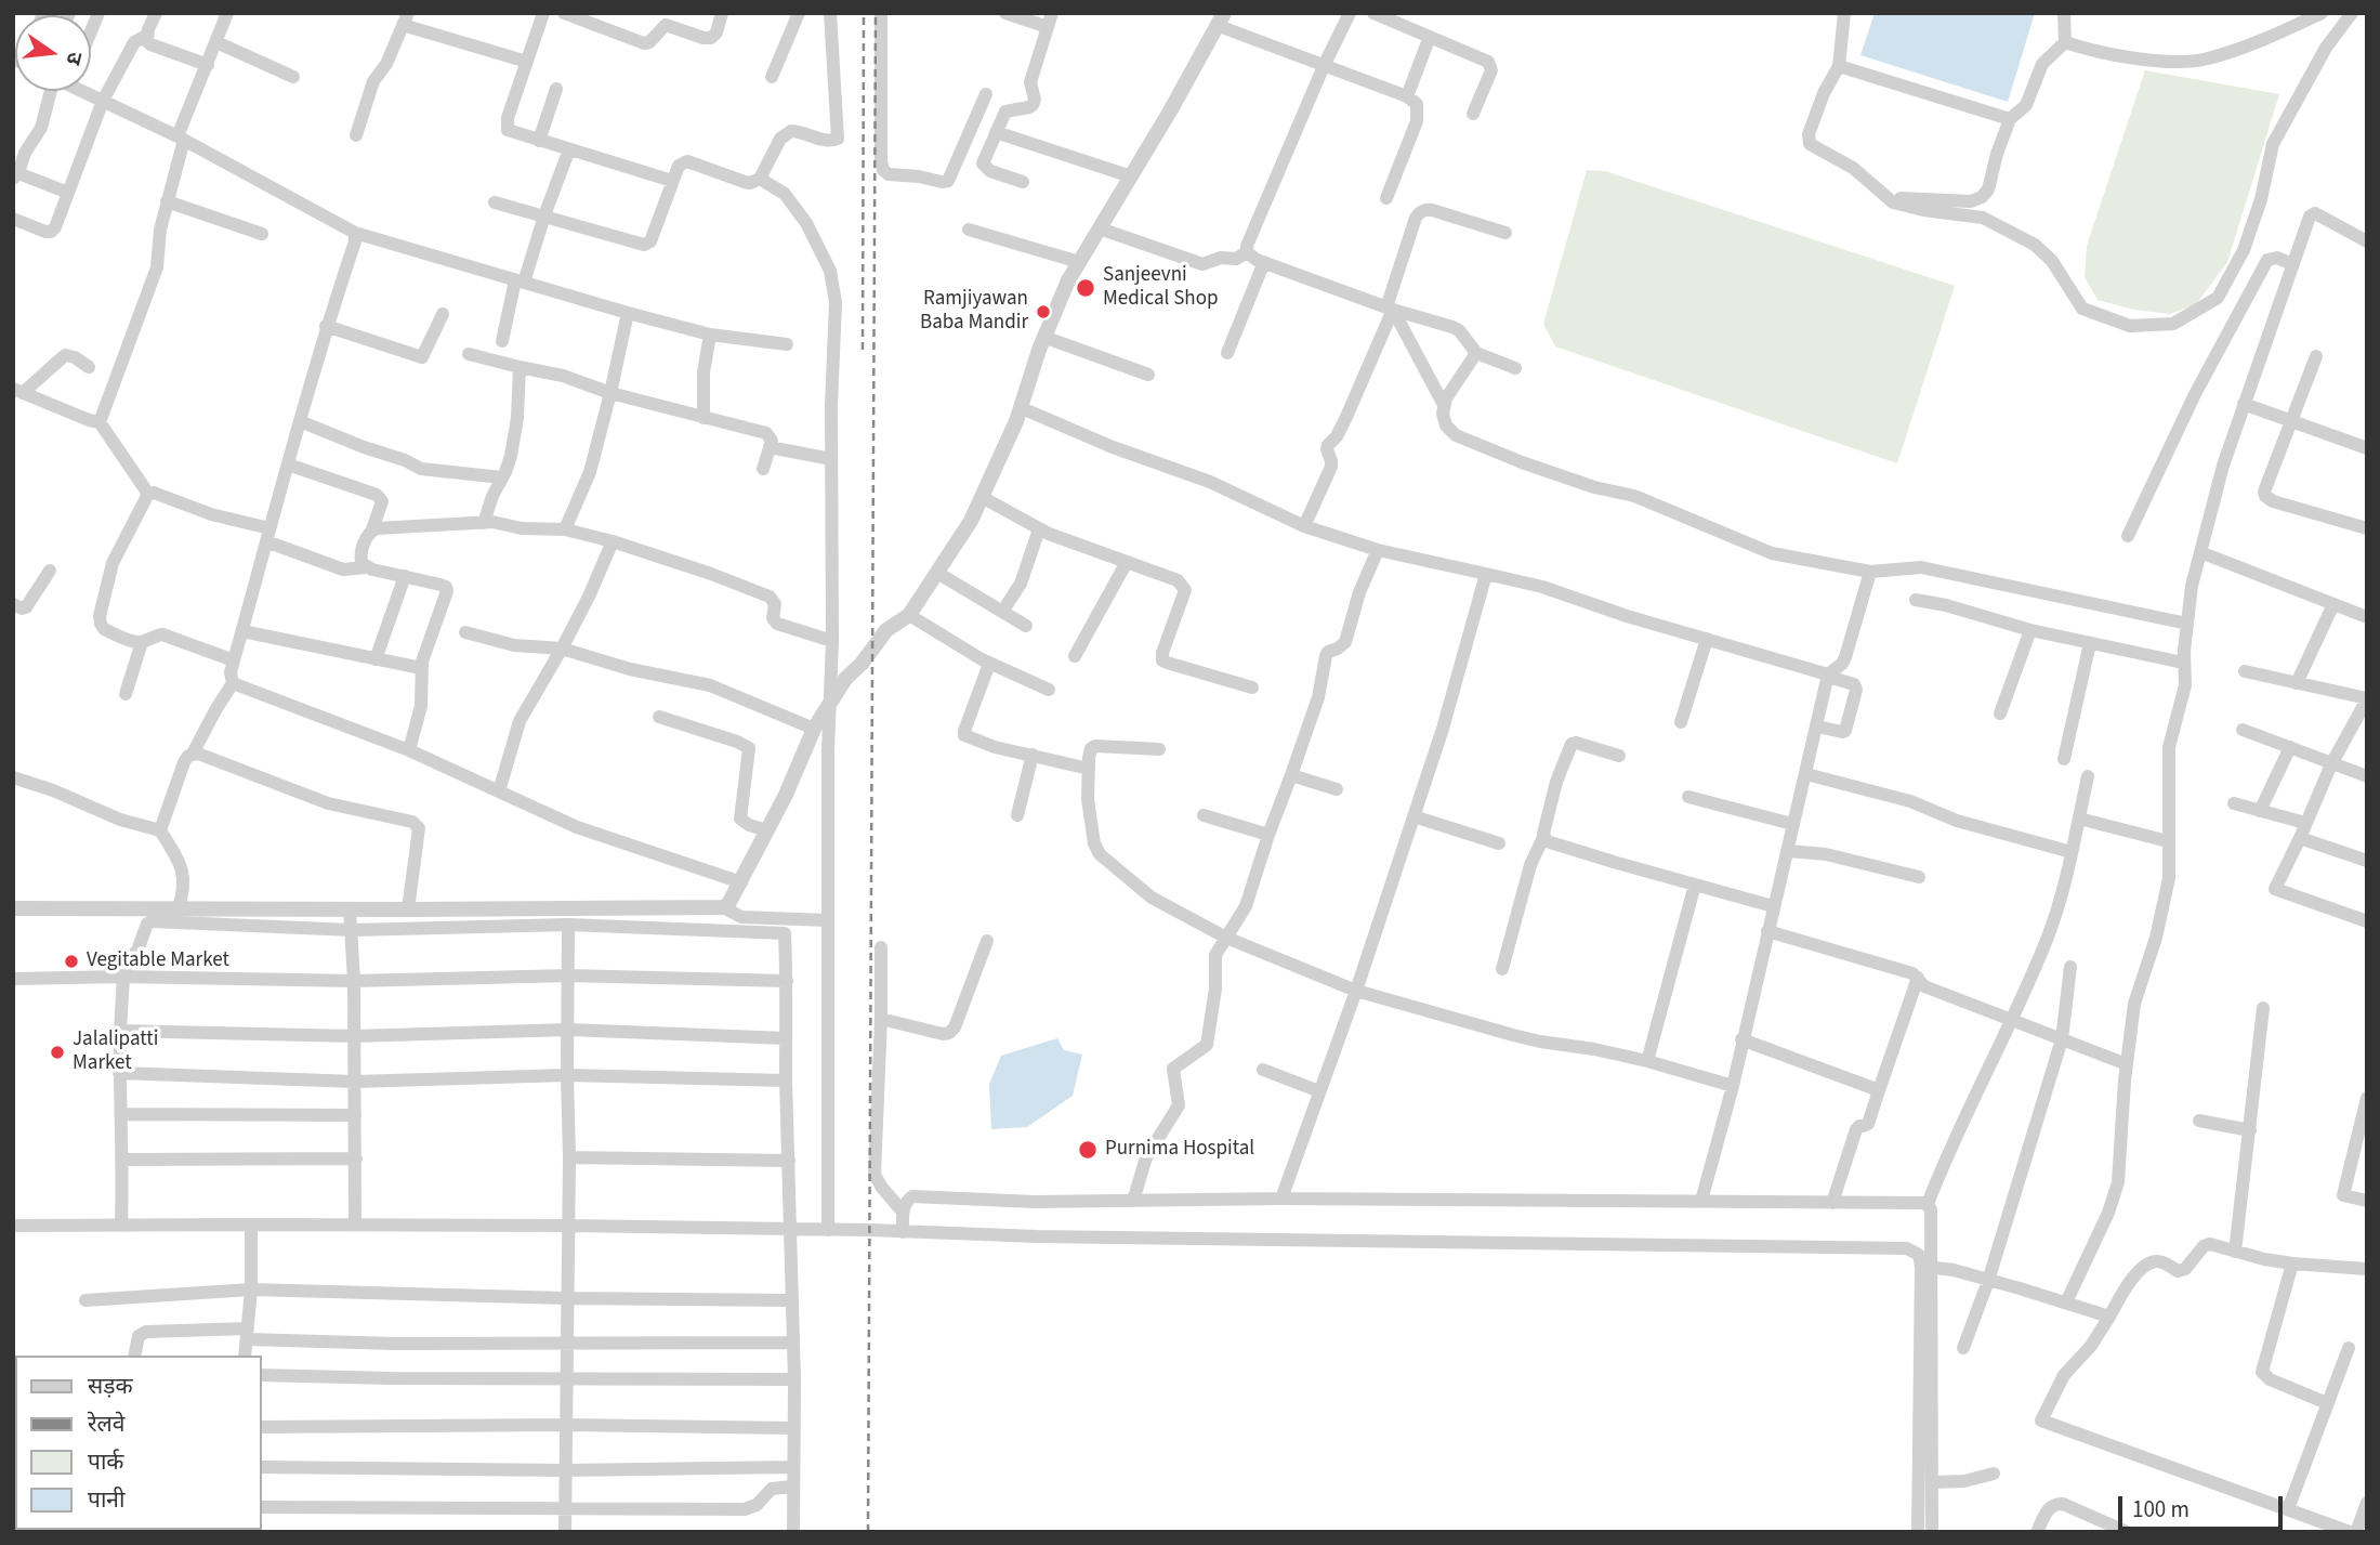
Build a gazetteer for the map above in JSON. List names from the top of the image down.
{
  "places": [
    "Sanjeevni Medical Shop",
    "Ramjiyawan Baba Mandir",
    "Vegitable Market",
    "Jalalipatti Market",
    "Purnima Hospital"
  ],
  "legend": [
    "सड़क",
    "रेलवे",
    "पार्क",
    "पानी"
  ],
  "scale_bar": "100 m",
  "north": "right"
}
